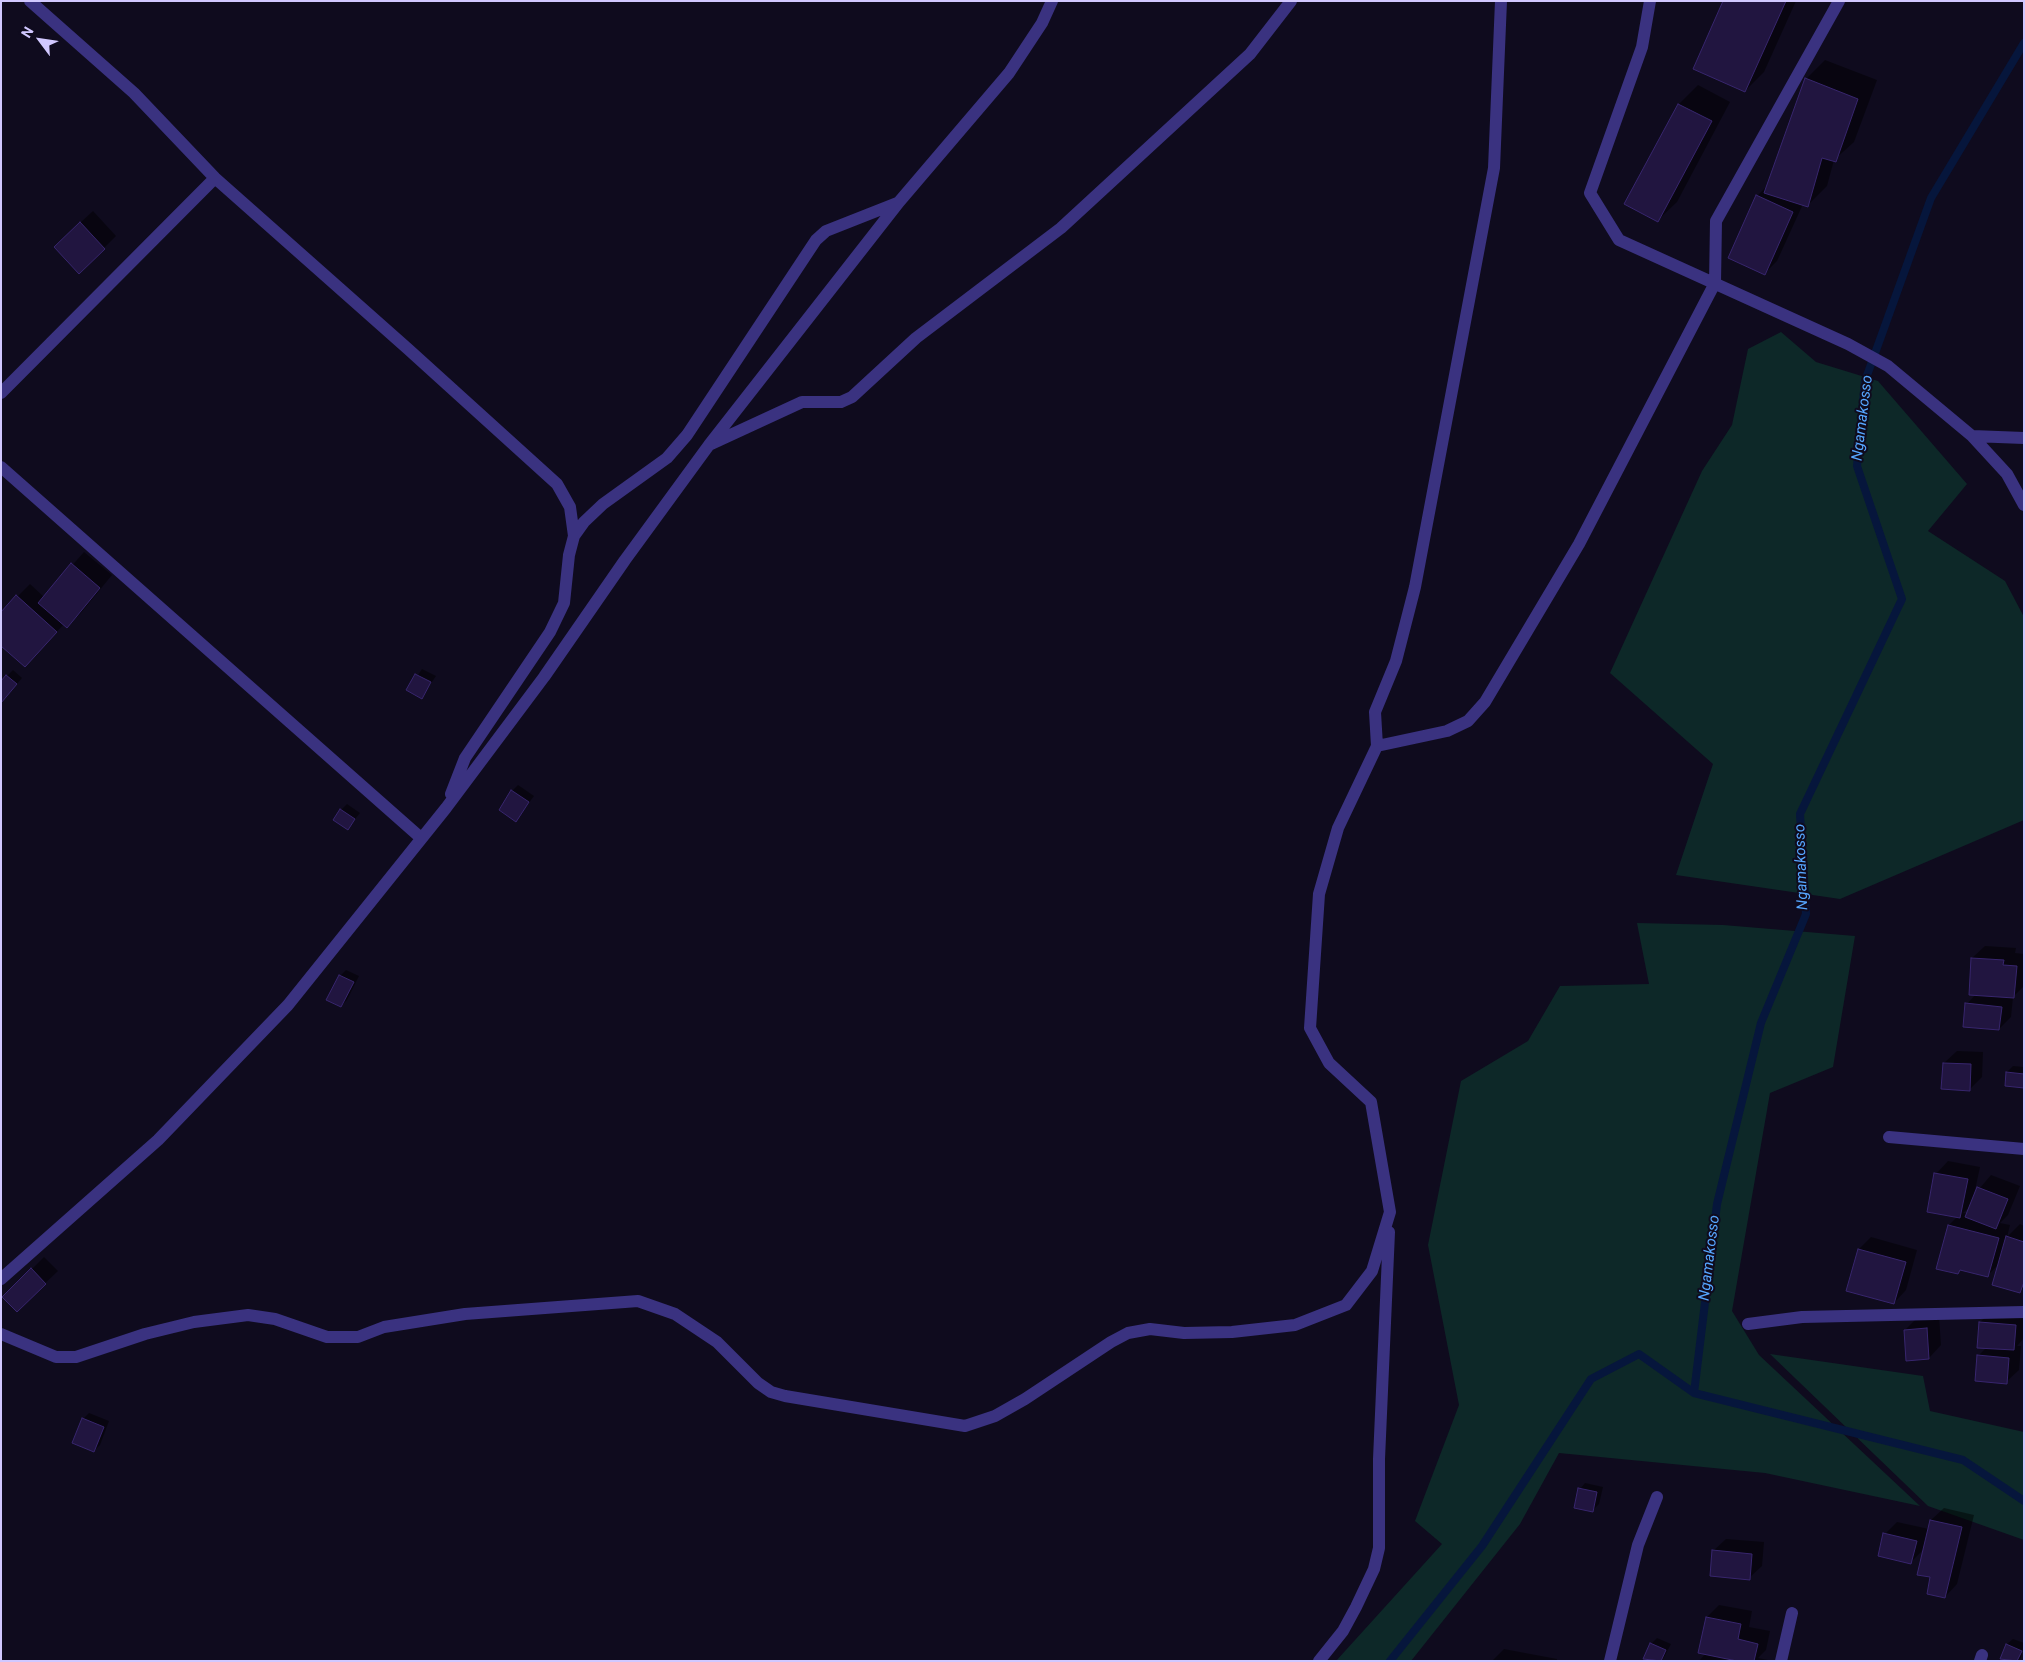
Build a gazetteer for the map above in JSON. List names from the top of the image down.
{
  "water": ["Ngamakosso"],
  "north": "top left"
}
